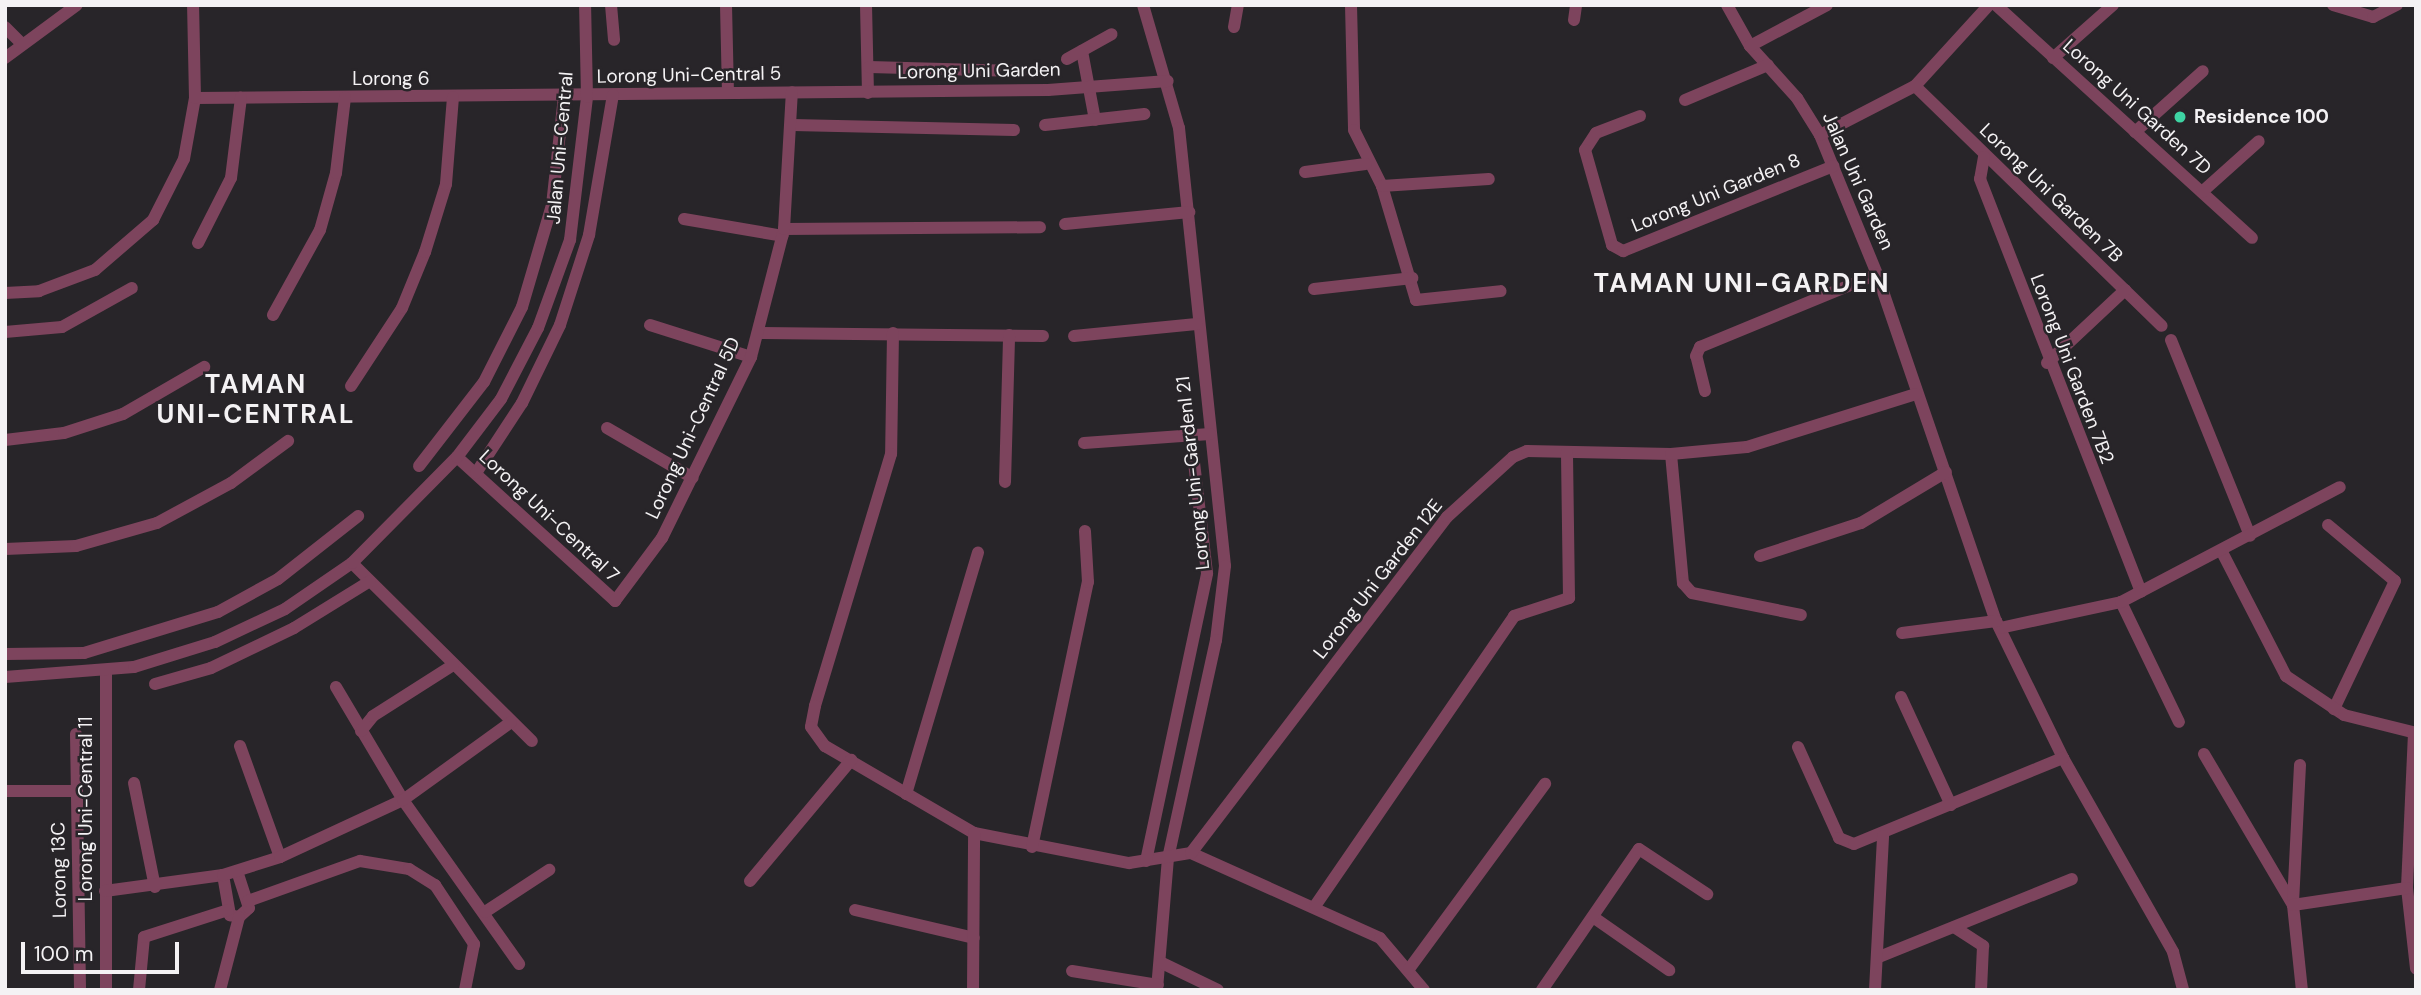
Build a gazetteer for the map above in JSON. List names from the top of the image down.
{
  "streets": {
    "street": [
      "Lorong Uni Garden",
      "Lorong Uni-Central 5",
      "Lorong 6",
      "Lorong Uni Garden 7D",
      "Jalan Uni-Central",
      "Jalan Uni Garden",
      "Lorong Uni Garden 8",
      "Lorong Uni Garden 7B",
      "Lorong Uni Garden 7B2",
      "Lorong Uni-Central 5D",
      "Lorong Uni-Gardenl 21",
      "Lorong Uni-Central 7",
      "Lorong Uni Garden 12E",
      "Lorong Uni-Central 11",
      "Lorong 13C"
    ]
  },
  "crossings": [
    ["Lorong Uni Garden", "Lorong Uni-Central 5"],
    ["Lorong Uni Garden", "Lorong Uni-Central 5D"],
    ["Lorong Uni Garden", "Lorong Uni-Gardenl 21"],
    ["Lorong Uni-Central 5", "Lorong 6"],
    ["Lorong Uni-Central 5", "Jalan Uni-Central"],
    ["Lorong Uni-Central 5", "Lorong Uni-Central 5D"],
    ["Lorong 6", "Jalan Uni-Central"],
    ["Jalan Uni-Central", "Lorong Uni-Central 7"],
    ["Jalan Uni-Central", "Lorong Uni-Central 11"],
    ["Jalan Uni Garden", "Lorong Uni Garden 8"],
    ["Lorong Uni Garden 7B", "Lorong Uni Garden 7B2"],
    ["Lorong Uni-Central 5D", "Lorong Uni-Central 7"]
  ],
  "districts": ["TAMAN UNI-GARDEN", "TAMAN UNI-CENTRAL"],
  "places": ["Residence 100"],
  "scale_bar": "100 m"
}
